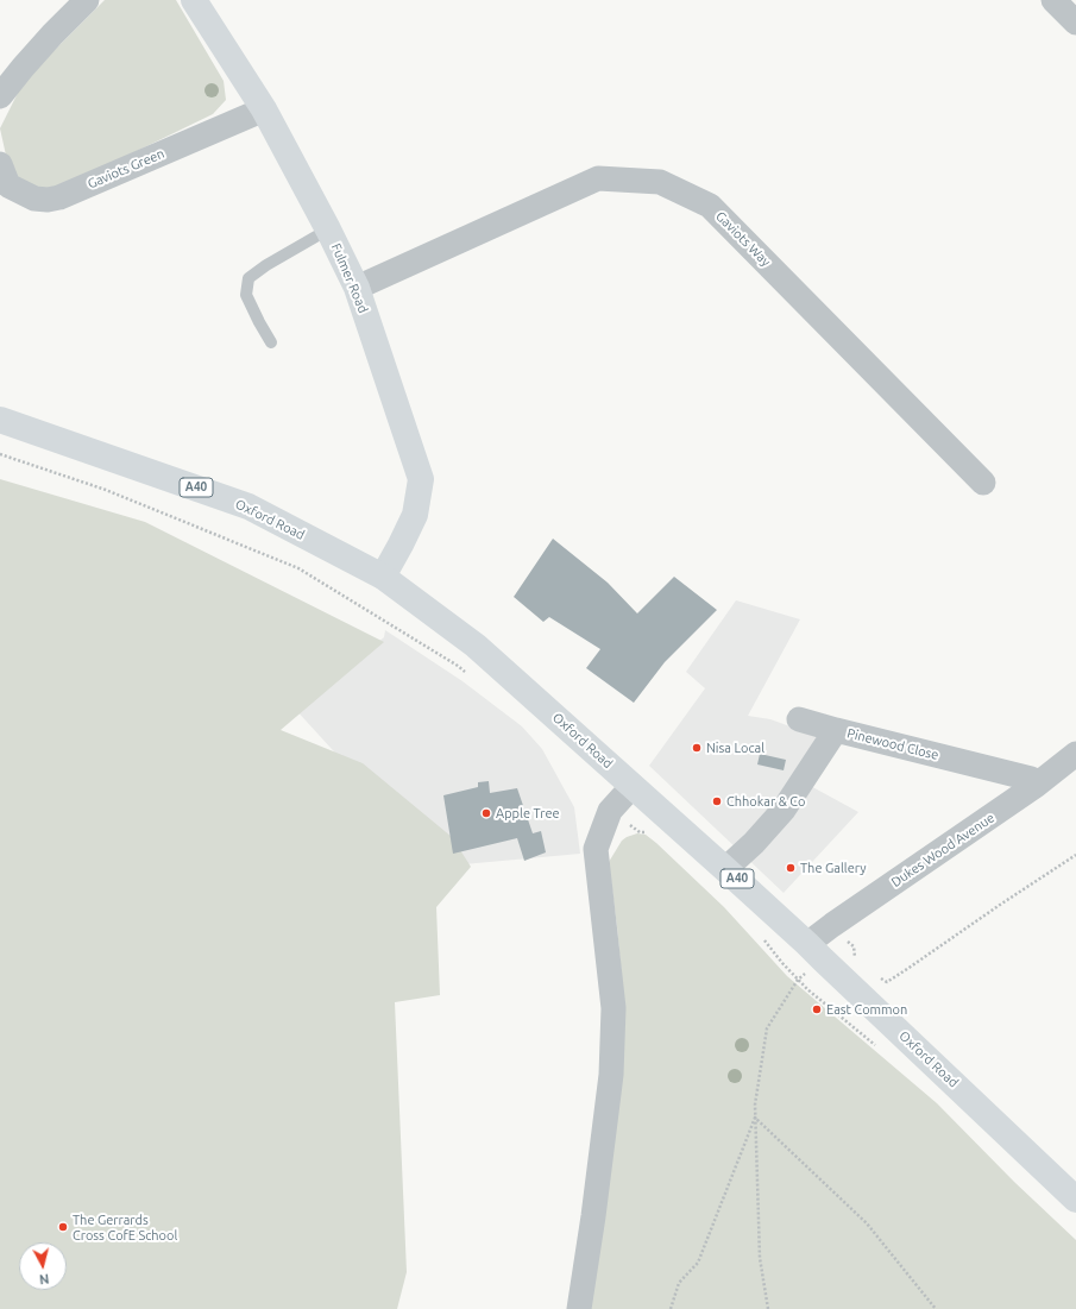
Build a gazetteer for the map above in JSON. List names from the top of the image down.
{
  "streets": {
    "main road": ["Fulmer Road", "A40", "Oxford Road"],
    "street": [
      "Gaviots Green",
      "Gaviots Way",
      "Pinewood Close",
      "Dukes Wood Avenue"
    ]
  },
  "crossings": [
    ["Gaviots Green", "Fulmer Road"],
    ["Gaviots Way", "Fulmer Road"],
    ["Fulmer Road", "Oxford Road"],
    ["Oxford Road", "Pinewood Close"],
    ["Oxford Road", "Dukes Wood Avenue"],
    ["Pinewood Close", "Dukes Wood Avenue"]
  ],
  "places": [
    "Nisa Local",
    "Chhokar & Co",
    "Apple Tree",
    "The Gallery",
    "East Common",
    "The Gerrards Cross CofE School"
  ],
  "north": "bottom"
}
